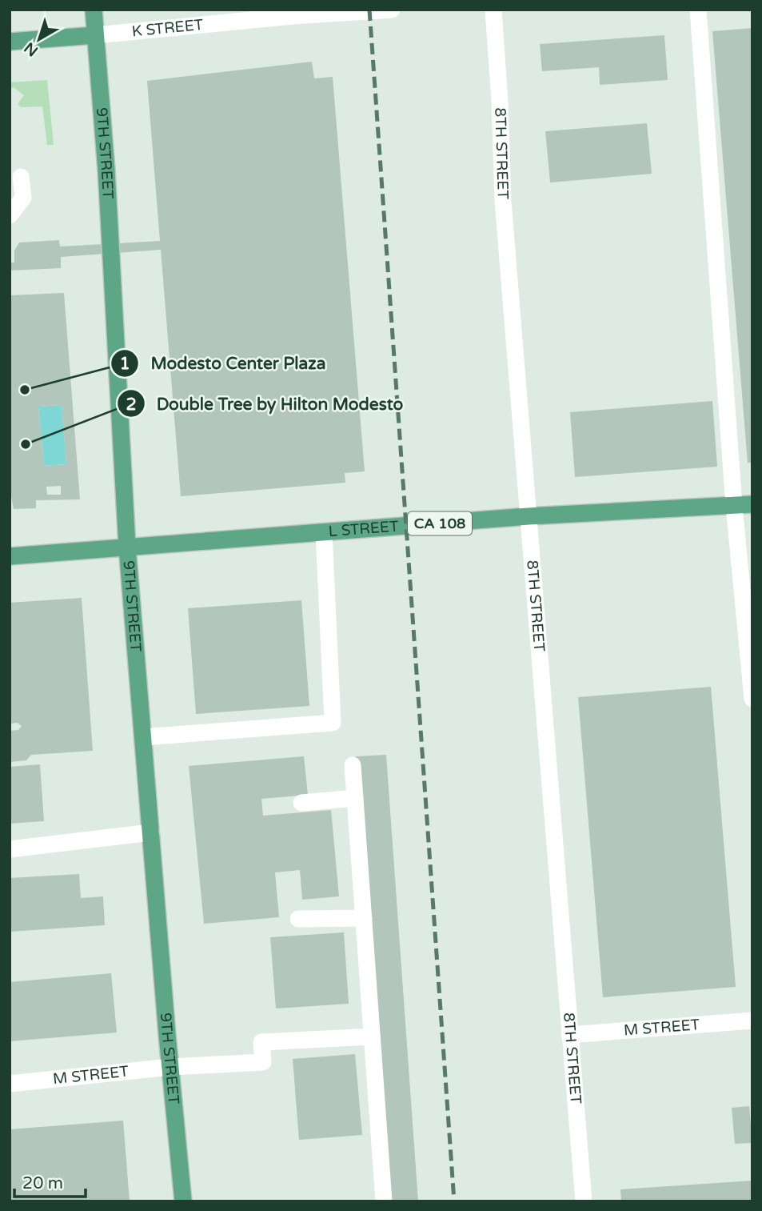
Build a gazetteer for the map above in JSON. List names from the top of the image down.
{
  "streets": {
    "main road": [
      "K STREET",
      "9TH STREET",
      "CA 108",
      "L STREET"
    ],
    "street": ["8TH STREET", "M STREET"]
  },
  "crossings": [
    ["K STREET", "9TH STREET"],
    ["9TH STREET", "L STREET"],
    ["9TH STREET", "M STREET"],
    ["8TH STREET", "L STREET"],
    ["8TH STREET", "M STREET"]
  ],
  "places": ["Modesto Center Plaza", "Double Tree by Hilton Modesto"],
  "scale_bar": "20 m",
  "north": "bottom left"
}
